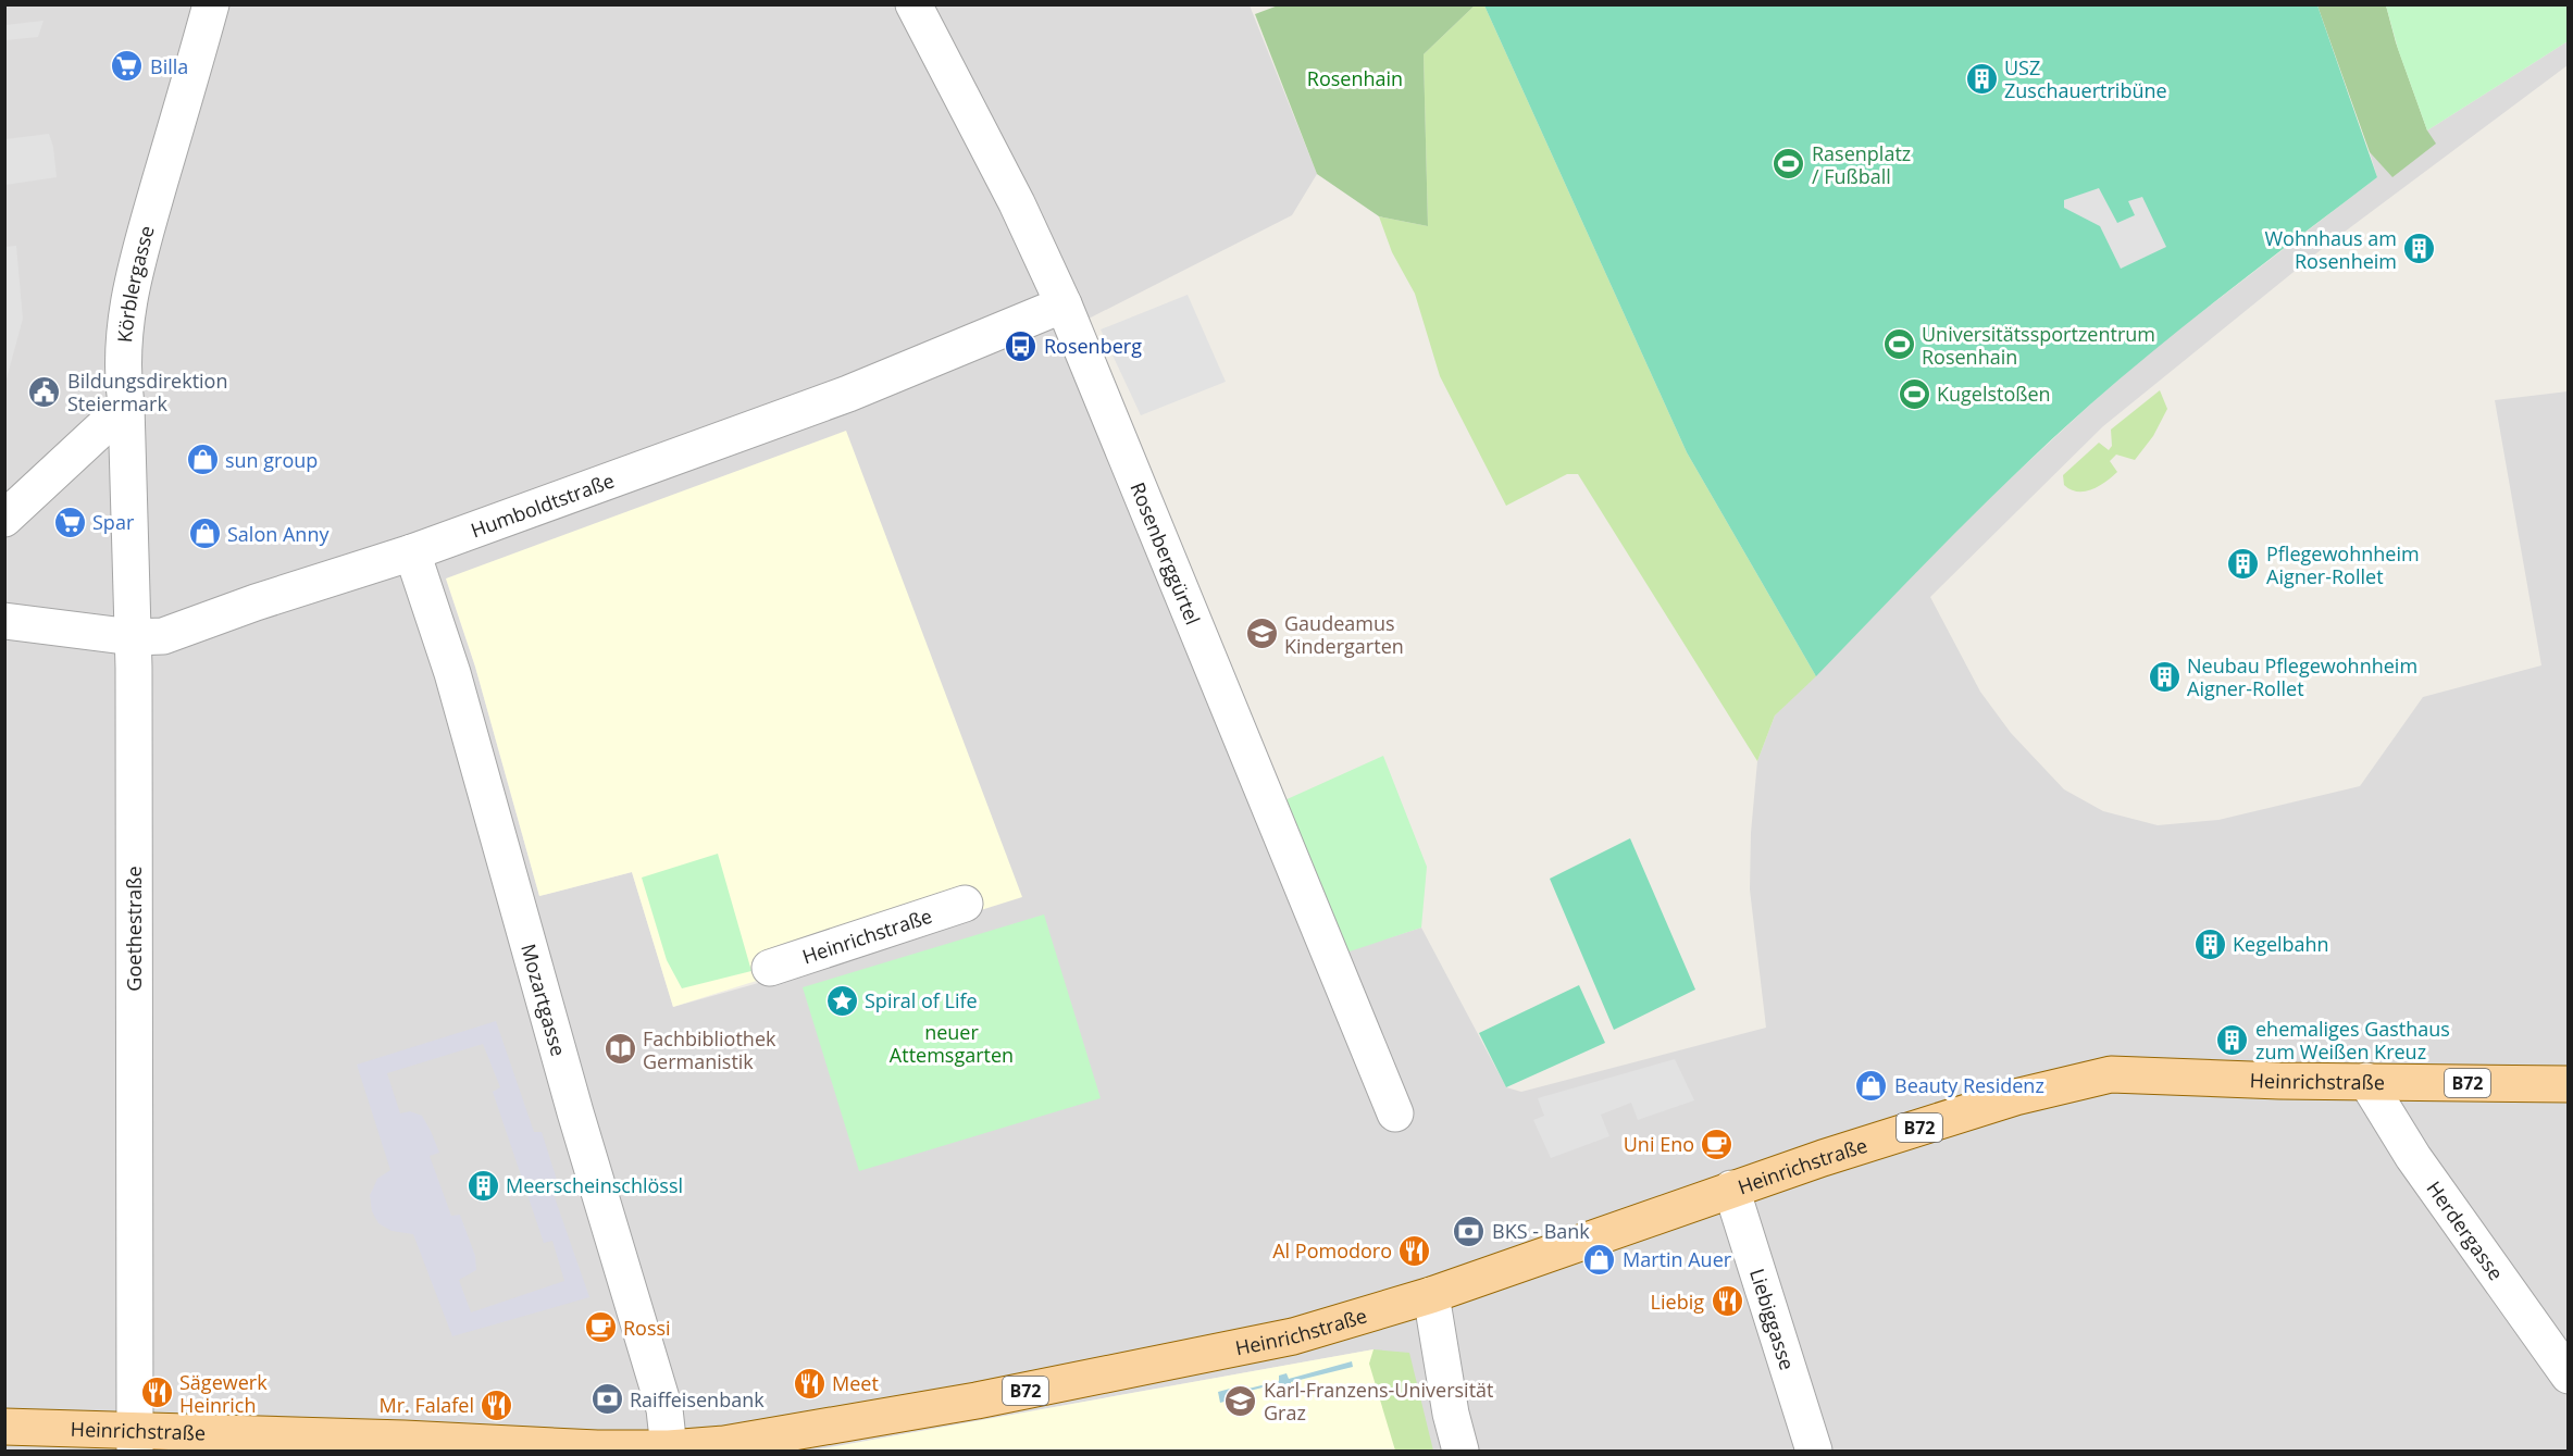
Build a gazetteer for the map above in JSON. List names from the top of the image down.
{
  "streets": {
    "main road": ["Heinrichstraße", "B72"],
    "street": [
      "Körblergasse",
      "Humboldtstraße",
      "Rosenberggürtel",
      "Goethestraße",
      "Mozartgasse",
      "Herdergasse",
      "Liebiggasse"
    ]
  },
  "crossings": [
    ["Körblergasse", "Goethestraße"],
    ["Humboldtstraße", "Rosenberggürtel"],
    ["Humboldtstraße", "Goethestraße"],
    ["Humboldtstraße", "Mozartgasse"],
    ["Goethestraße", "Heinrichstraße"],
    ["Heinrichstraße", "Mozartgasse"],
    ["Heinrichstraße", "Herdergasse"],
    ["Heinrichstraße", "Liebiggasse"]
  ],
  "parks": ["Rosenhain", "neuer Attemsgarten"],
  "places": {
    "supermarket": ["Billa", "Spar"],
    "building": [
      "USZ Zuschauertribüne",
      "Wohnhaus am Rosenheim",
      "Pflegewohnheim Aigner-Rollet",
      "Neubau Pflegewohnheim Aigner-Rollet",
      "Kegelbahn",
      "ehemaliges Gasthaus zum Weißen Kreuz",
      "Meerscheinschlössl"
    ],
    "sports": ["Rasenplatz / Fußball", "Universitätssportzentrum Rosenhain", "Kugelstoßen"],
    "bus stop": ["Rosenberg"],
    "public building": ["Bildungsdirektion Steiermark"],
    "shop": [
      "sun group",
      "Salon Anny",
      "Beauty Residenz",
      "Martin Auer"
    ],
    "school or university": ["Gaudeamus Kindergarten", "Karl-Franzens-Universität Graz"],
    "place": ["Spiral of Life"],
    "library": ["Fachbibliothek Germanistik"],
    "cafe": ["Uni Eno", "Rossi"],
    "bank": ["BKS - Bank", "Raiffeisenbank"],
    "restaurant": [
      "Al Pomodoro",
      "Liebig",
      "Meet",
      "Sägewerk Heinrich",
      "Mr. Falafel"
    ]
  }
}
